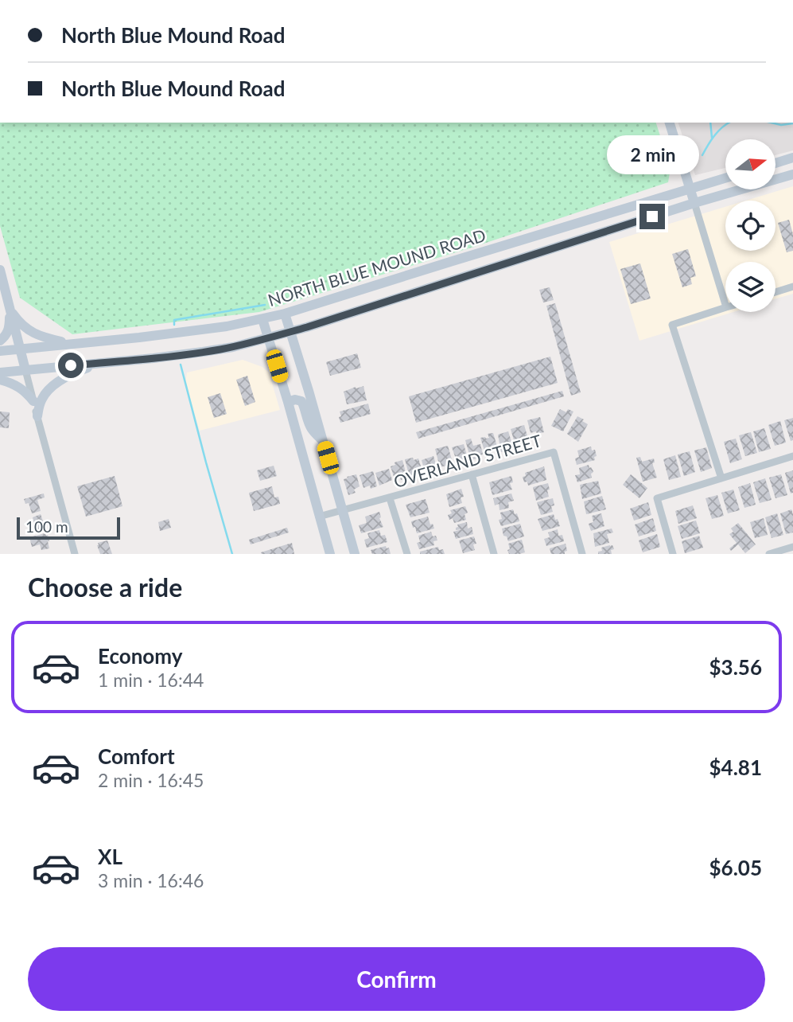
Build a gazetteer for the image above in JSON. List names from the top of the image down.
{
  "streets": {
    "main road": ["NORTH BLUE MOUND ROAD"],
    "street": ["OVERLAND STREET"]
  },
  "scale_bar": "100 m",
  "north": "right",
  "page": {
    "banner": ["North Blue Mound Road", "North Blue Mound Road"],
    "bubble": "2 min",
    "scale": "100 m",
    "heading": "Choose a ride",
    "list": [
      {
        "name": "Economy",
        "note": "1 min · 16:44",
        "value": "$3.56"
      },
      {
        "name": "Comfort",
        "note": "2 min · 16:45",
        "value": "$4.81"
      },
      {
        "name": "XL",
        "note": "3 min · 16:46",
        "value": "$6.05"
      }
    ],
    "buttons": "Confirm"
  }
}
